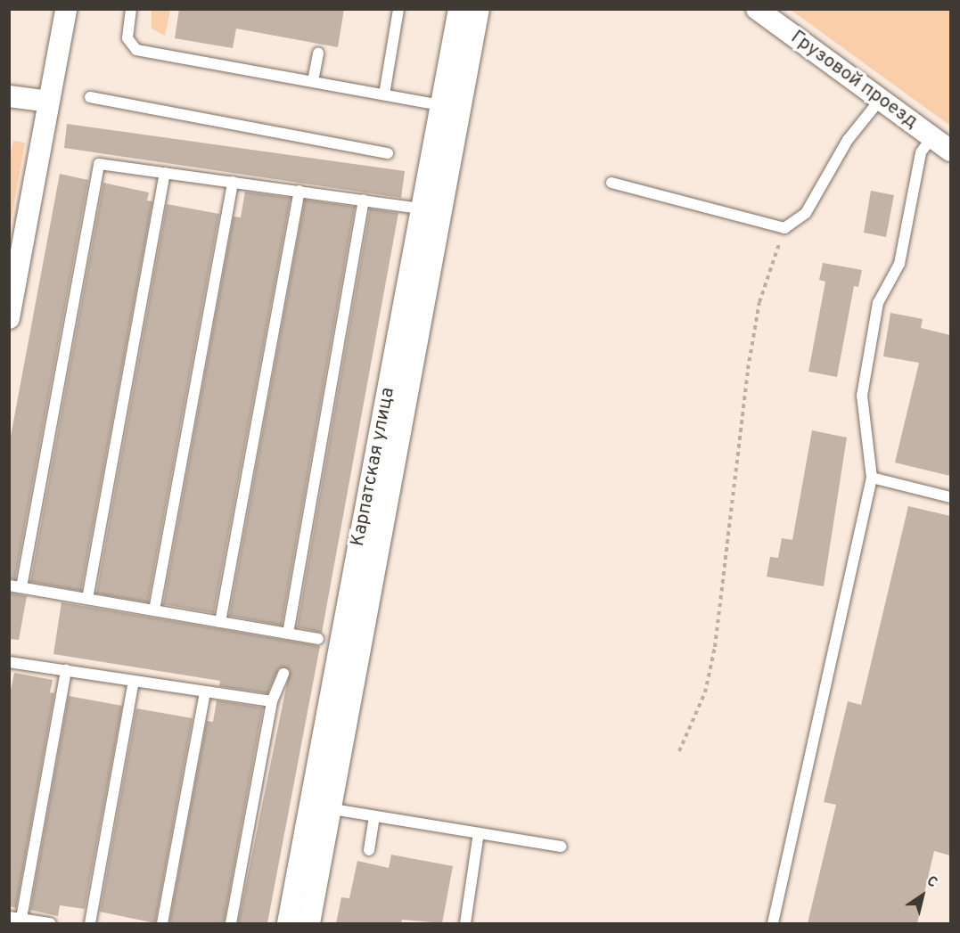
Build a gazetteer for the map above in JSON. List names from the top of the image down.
{
  "streets": {
    "street": ["Грузовой проезд", "Карпатская улица"]
  },
  "north": "top right"
}
